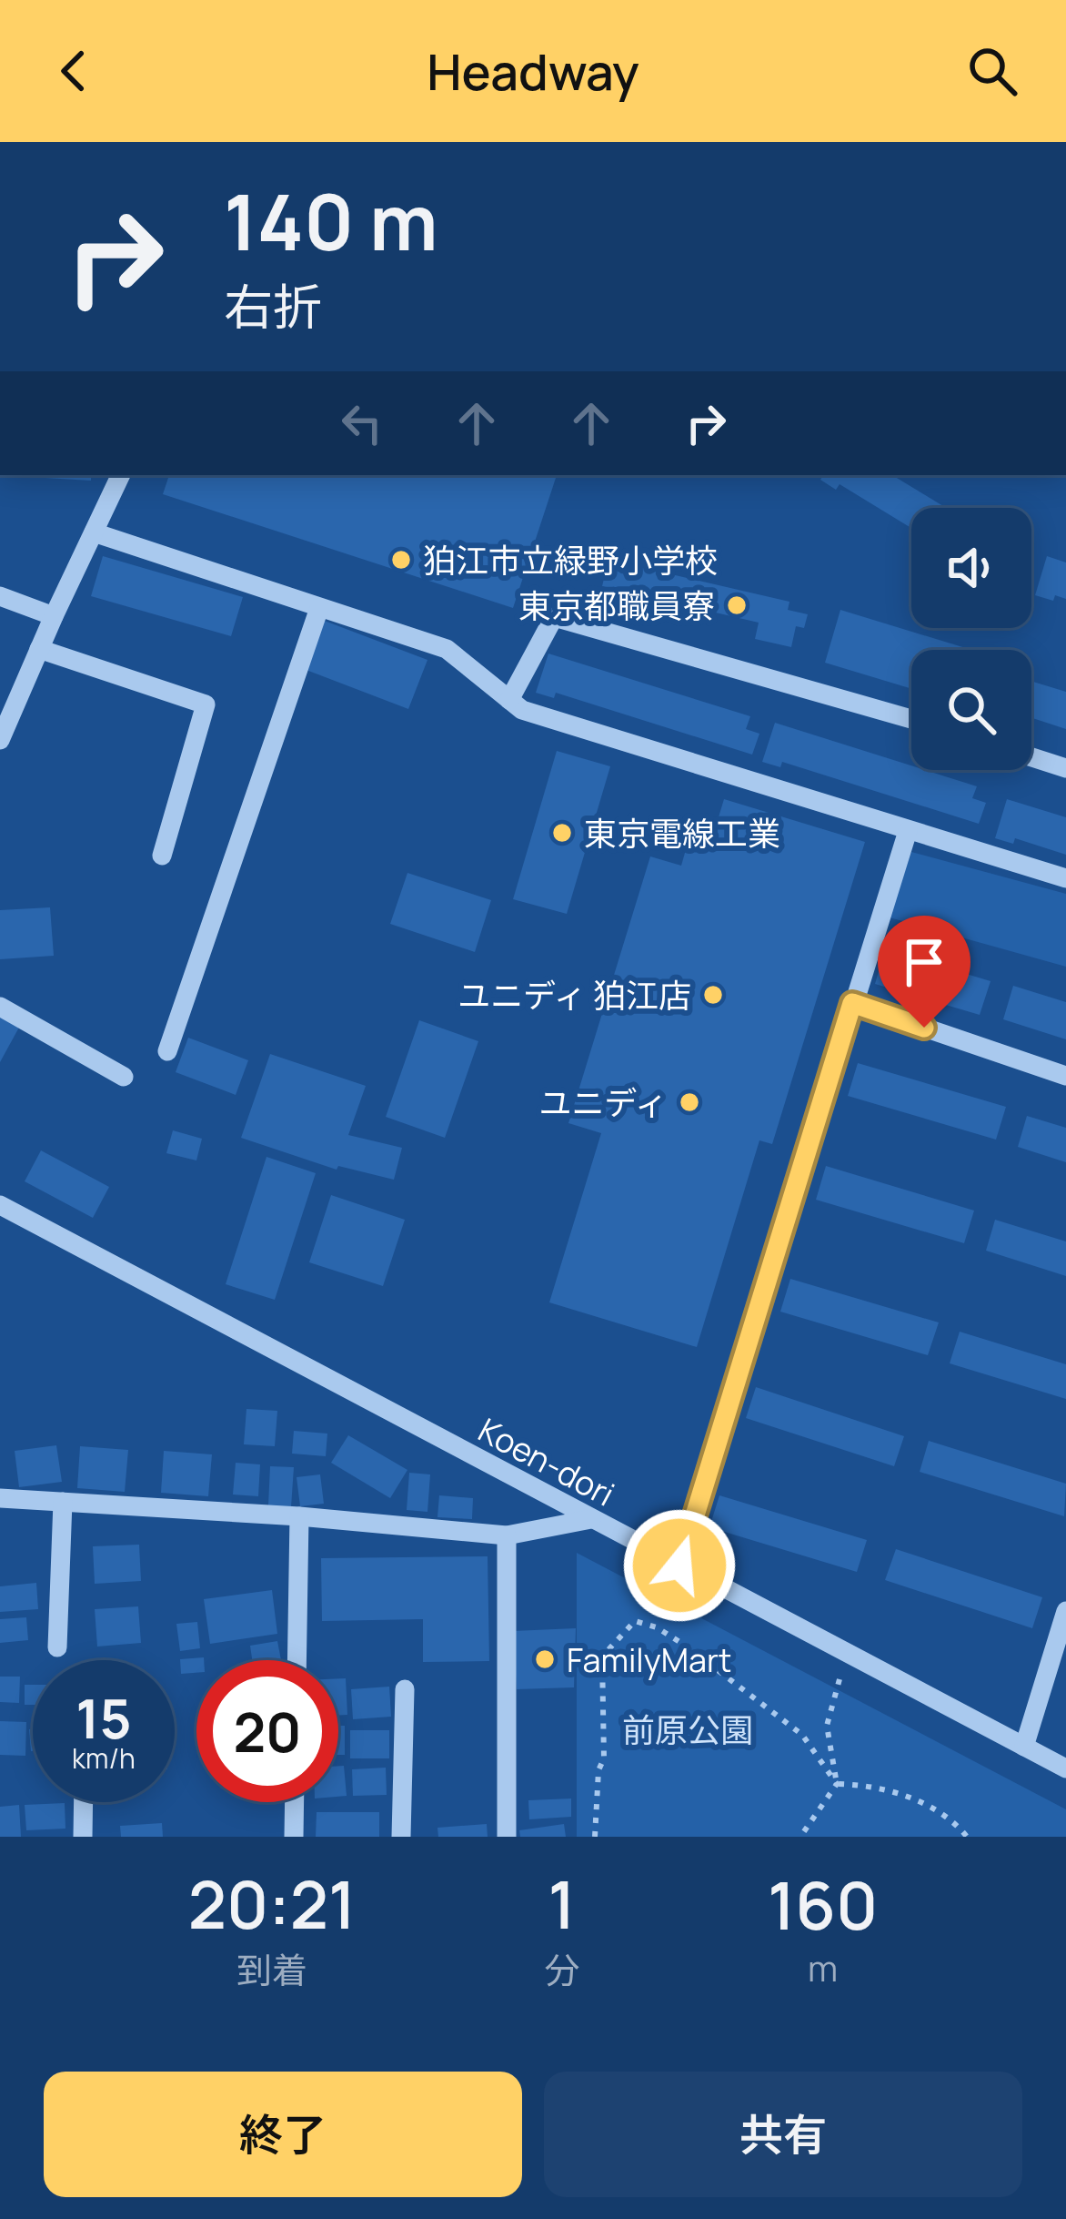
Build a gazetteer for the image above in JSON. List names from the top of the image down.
{
  "streets": {
    "street": ["Koen-dori"]
  },
  "parks": ["前原公園"],
  "places": [
    "狛江市立緑野小学校",
    "東京都職員寮",
    "東京電線工業",
    "ユニディ 狛江店",
    "ユニディ",
    "FamilyMart"
  ],
  "page": {
    "header": "Headway",
    "turn": ["140 m", "右折"],
    "speed": "15 km/h",
    "limit": "20",
    "eta": [
      "20:21",
      "到着",
      "1",
      "分",
      "160",
      "m"
    ],
    "buttons": ["終了", "共有"]
  }
}
